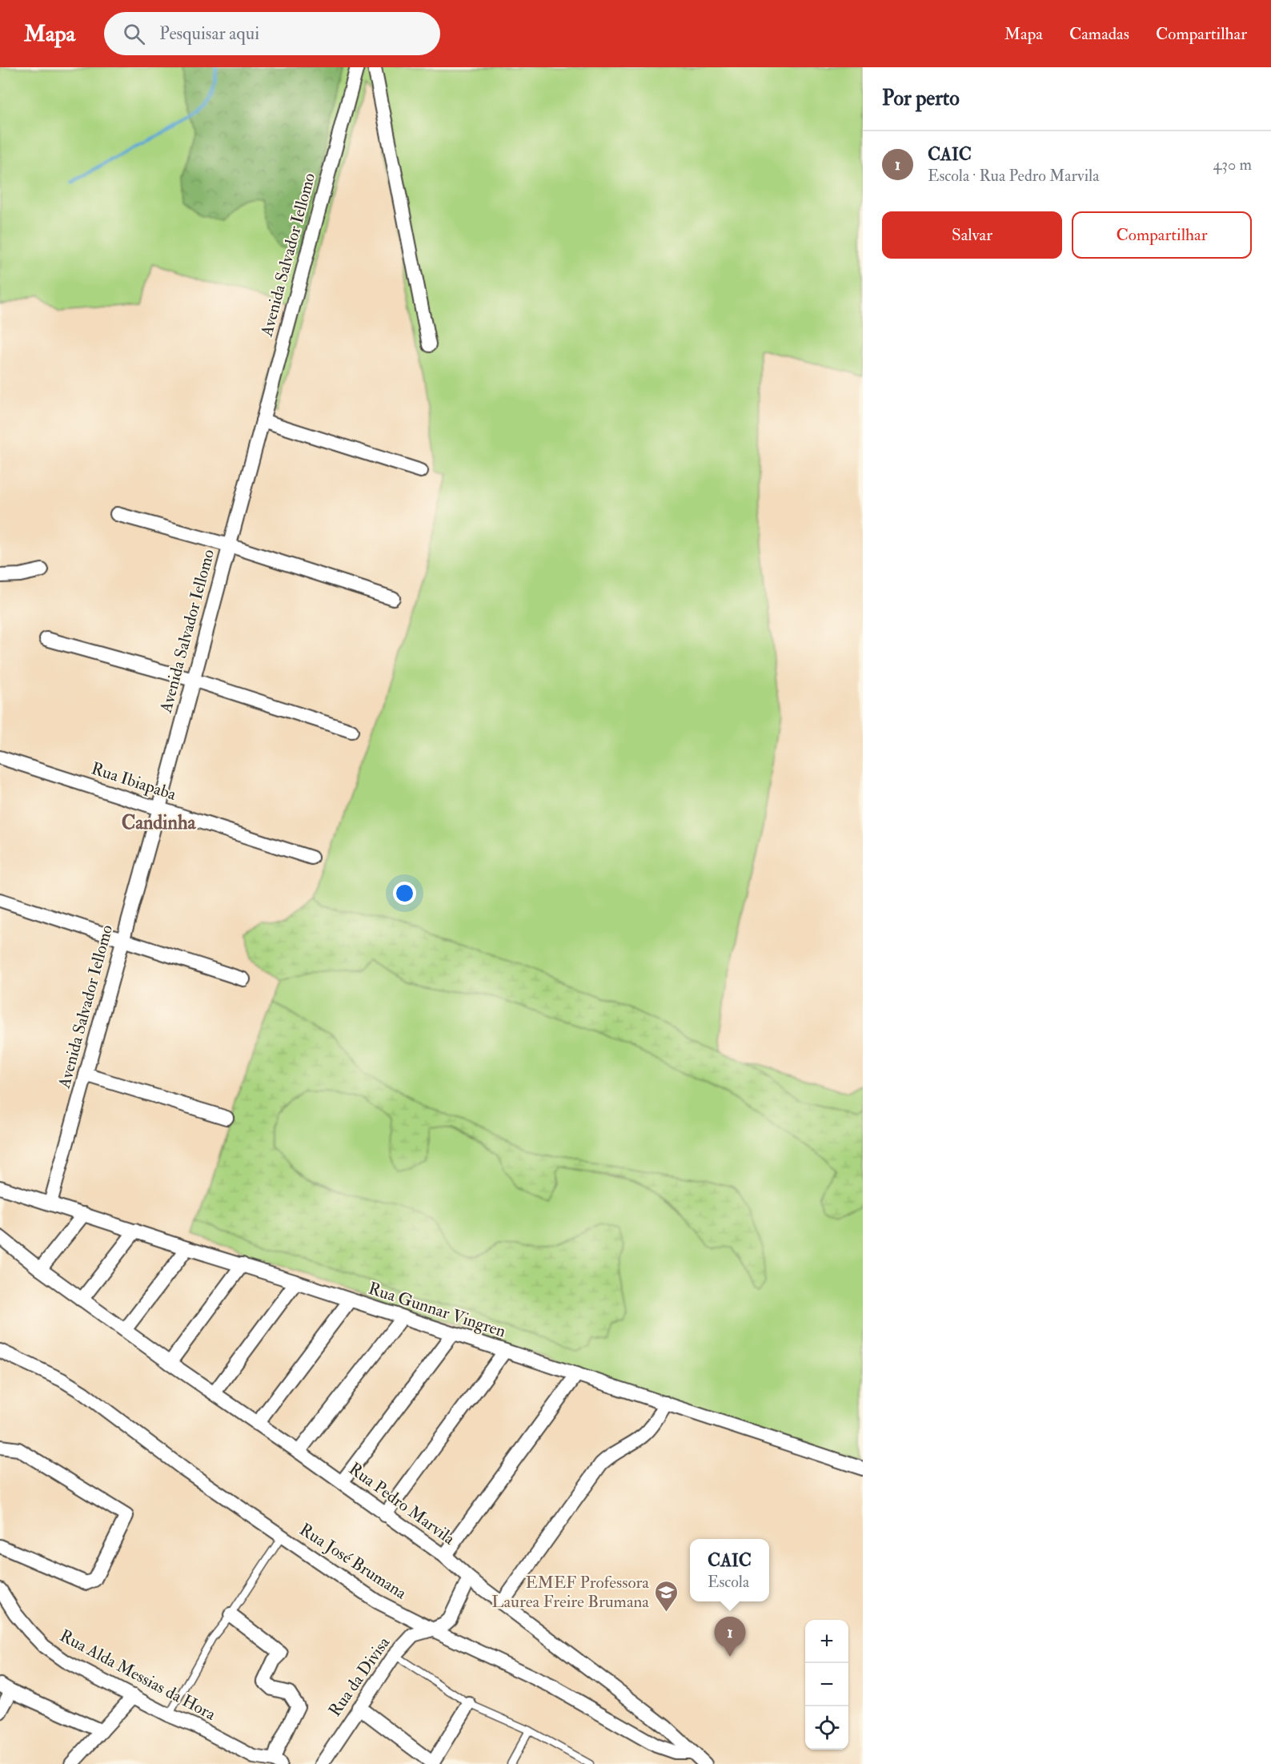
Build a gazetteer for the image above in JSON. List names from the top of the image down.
{
  "streets": {
    "street": [
      "Avenida Salvador Iellomo",
      "Rua Ibiapaba",
      "Rua Gunnar Vingren",
      "Rua Pedro Marvila",
      "Rua José Brumana",
      "Rua Alda Messias da Hora",
      "Rua da Divisa"
    ]
  },
  "crossings": [
    ["Avenida Salvador Iellomo", "Rua Ibiapaba"],
    ["Avenida Salvador Iellomo", "Rua Gunnar Vingren"],
    ["Rua Pedro Marvila", "Rua José Brumana"],
    ["Rua Pedro Marvila", "Rua da Divisa"],
    ["Rua José Brumana", "Rua da Divisa"]
  ],
  "districts": ["Candinha"],
  "places": {
    "school or university": ["EMEF Professora Laurea Freire Brumana"]
  },
  "page": {
    "header": "Mapa",
    "search": "Pesquisar aqui",
    "nav": ["Mapa", "Camadas", "Compartilhar"],
    "heading": "Por perto",
    "list": [
      {
        "mark": "1",
        "name": "CAIC",
        "note": "Escola · Rua Pedro Marvila",
        "value": "430 m"
      }
    ],
    "buttons": ["Salvar", "Compartilhar"],
    "popup": ["CAIC", "Escola"],
    "pins": "1",
    "map_buttons": ["+", "−"]
  }
}
